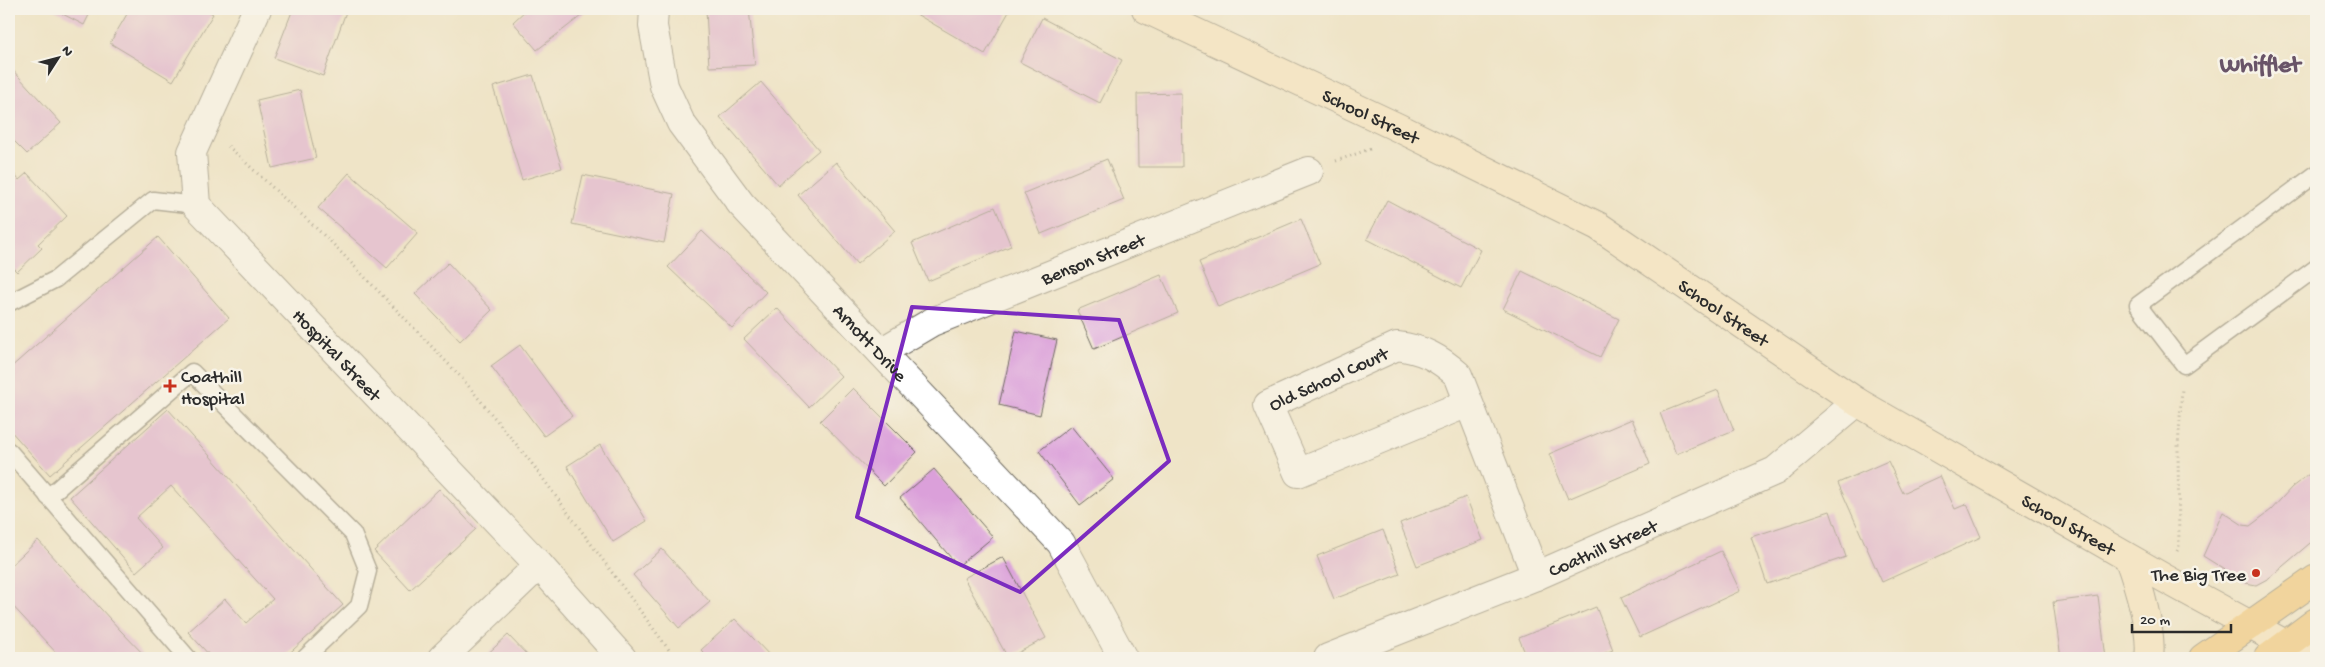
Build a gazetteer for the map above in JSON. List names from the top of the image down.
{
  "streets": {
    "street": [
      "School Street",
      "Benson Street",
      "Arnott Drive",
      "Hospital Street",
      "Old School Court",
      "Coathill Street"
    ]
  },
  "crossings": [
    ["School Street", "Coathill Street"],
    ["Benson Street", "Arnott Drive"],
    ["Old School Court", "Coathill Street"]
  ],
  "districts": ["Whifflet"],
  "places": {
    "health": ["Coathill Hospital"],
    "other": ["The Big Tree"]
  },
  "scale_bar": "20 m",
  "north": "top right"
}
